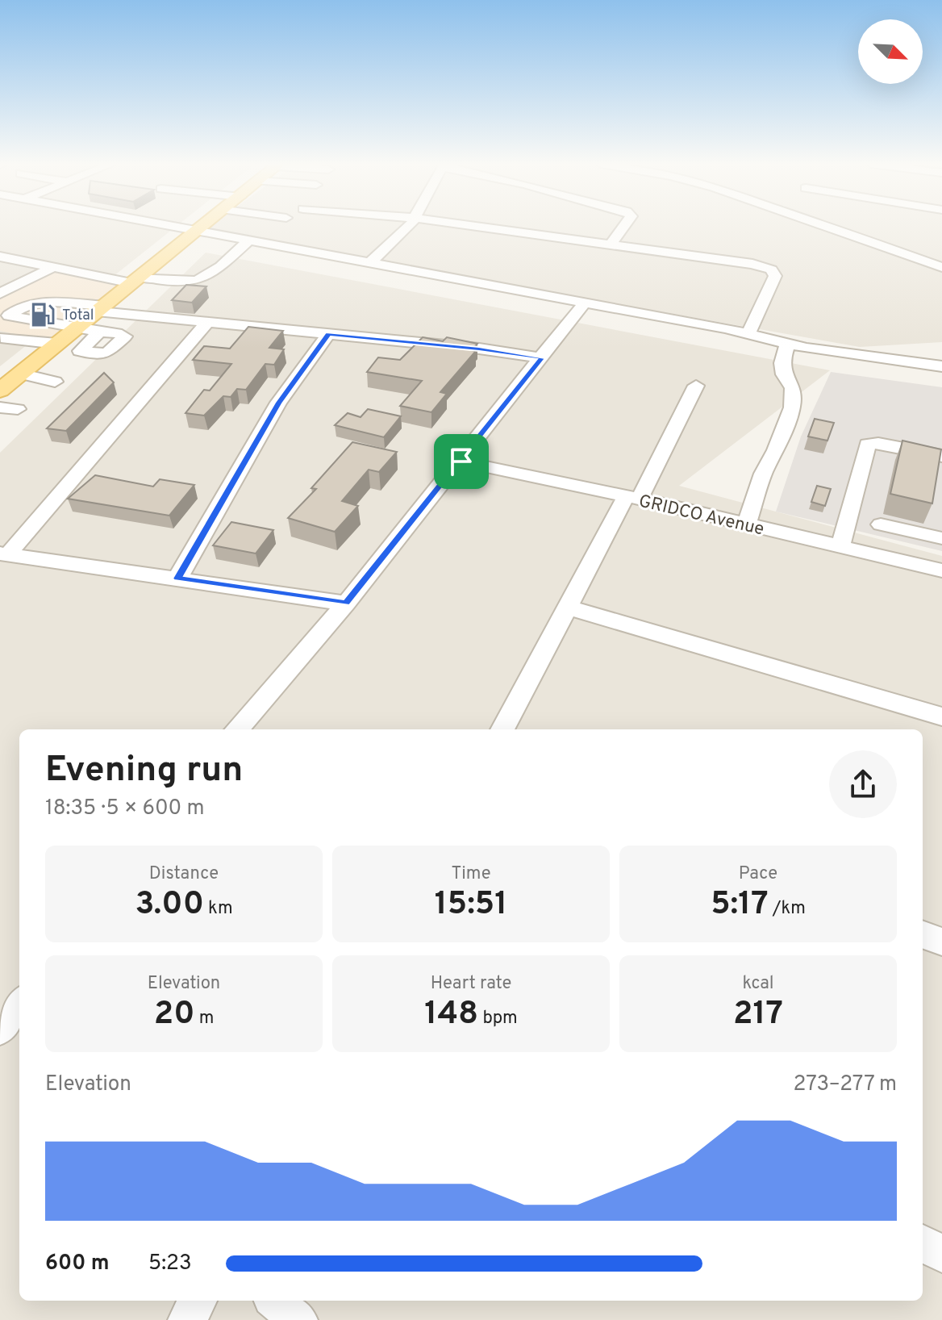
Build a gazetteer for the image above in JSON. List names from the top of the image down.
{
  "streets": {
    "street": ["GRIDCO Avenue"]
  },
  "places": {
    "fuel station": ["Total"]
  },
  "north": "bottom right",
  "page": {
    "heading": ["Evening run", "18:35 · 5 × 600 m"],
    "stats": [
      ["Distance", "3.00 km"],
      ["Time", "15:51"],
      ["Pace", "5:17 /km"],
      ["Elevation", "20 m"],
      ["Heart rate", "148 bpm"],
      ["kcal", "217"]
    ],
    "chart": ["Elevation", "273–277 m"],
    "list": [
      {
        "name": "600 m",
        "note": "5:23"
      }
    ]
  }
}
